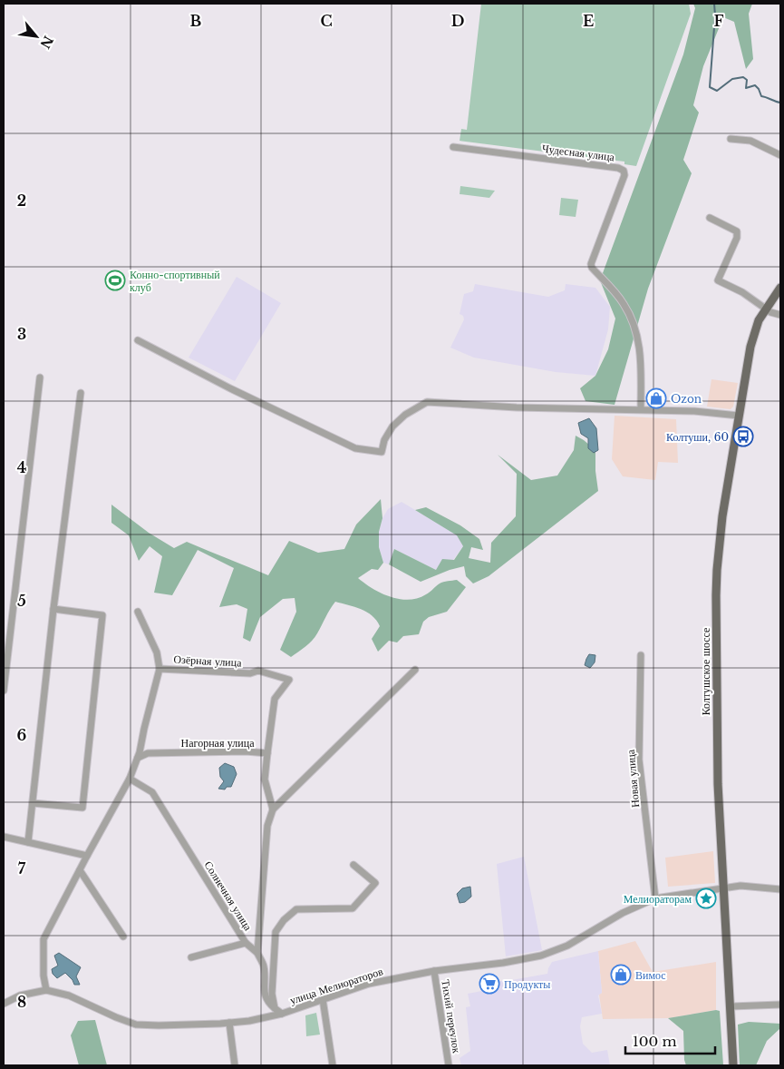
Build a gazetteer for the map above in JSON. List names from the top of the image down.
{
  "streets": {
    "main road": ["Колтушское шоссе"],
    "street": [
      "Чудесная улица",
      "Озёрная улица",
      "Нагорная улица",
      "Новая улица",
      "Солнечная улица",
      "улица Мелиораторов",
      "Тихий переулок"
    ]
  },
  "crossings": [
    ["Озёрная улица", "Нагорная улица"],
    ["Озёрная улица", "Солнечная улица"],
    ["Озёрная улица", "улица Мелиораторов"],
    ["Колтушское шоссе", "улица Мелиораторов"],
    ["Нагорная улица", "Солнечная улица"],
    ["Новая улица", "улица Мелиораторов"],
    ["улица Мелиораторов", "Тихий переулок"]
  ],
  "places": {
    "sports": ["Конно-спортивный клуб"],
    "shop": ["Ozon", "Вимос"],
    "bus stop": ["Колтуши, 60"],
    "place": ["Мелиораторам"],
    "supermarket": ["Продукты"]
  },
  "scale_bar": "100 m",
  "north": "bottom right",
  "grid": {
    "columns": [
      "B",
      "C",
      "D",
      "E",
      "F"
    ],
    "rows": [
      "2",
      "3",
      "4",
      "5",
      "6",
      "7",
      "8"
    ]
  }
}
